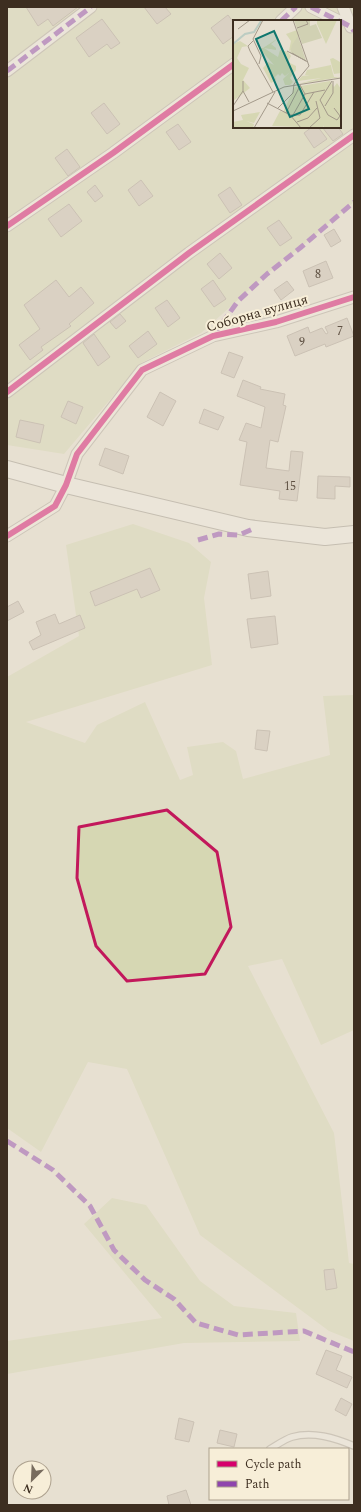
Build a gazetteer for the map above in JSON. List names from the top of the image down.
{
  "streets": {
    "street": ["Соборна вулиця"]
  },
  "house_numbers": [
    "8",
    "7",
    "9",
    "15"
  ],
  "legend": ["Cycle path", "Path"],
  "north": "bottom left"
}
